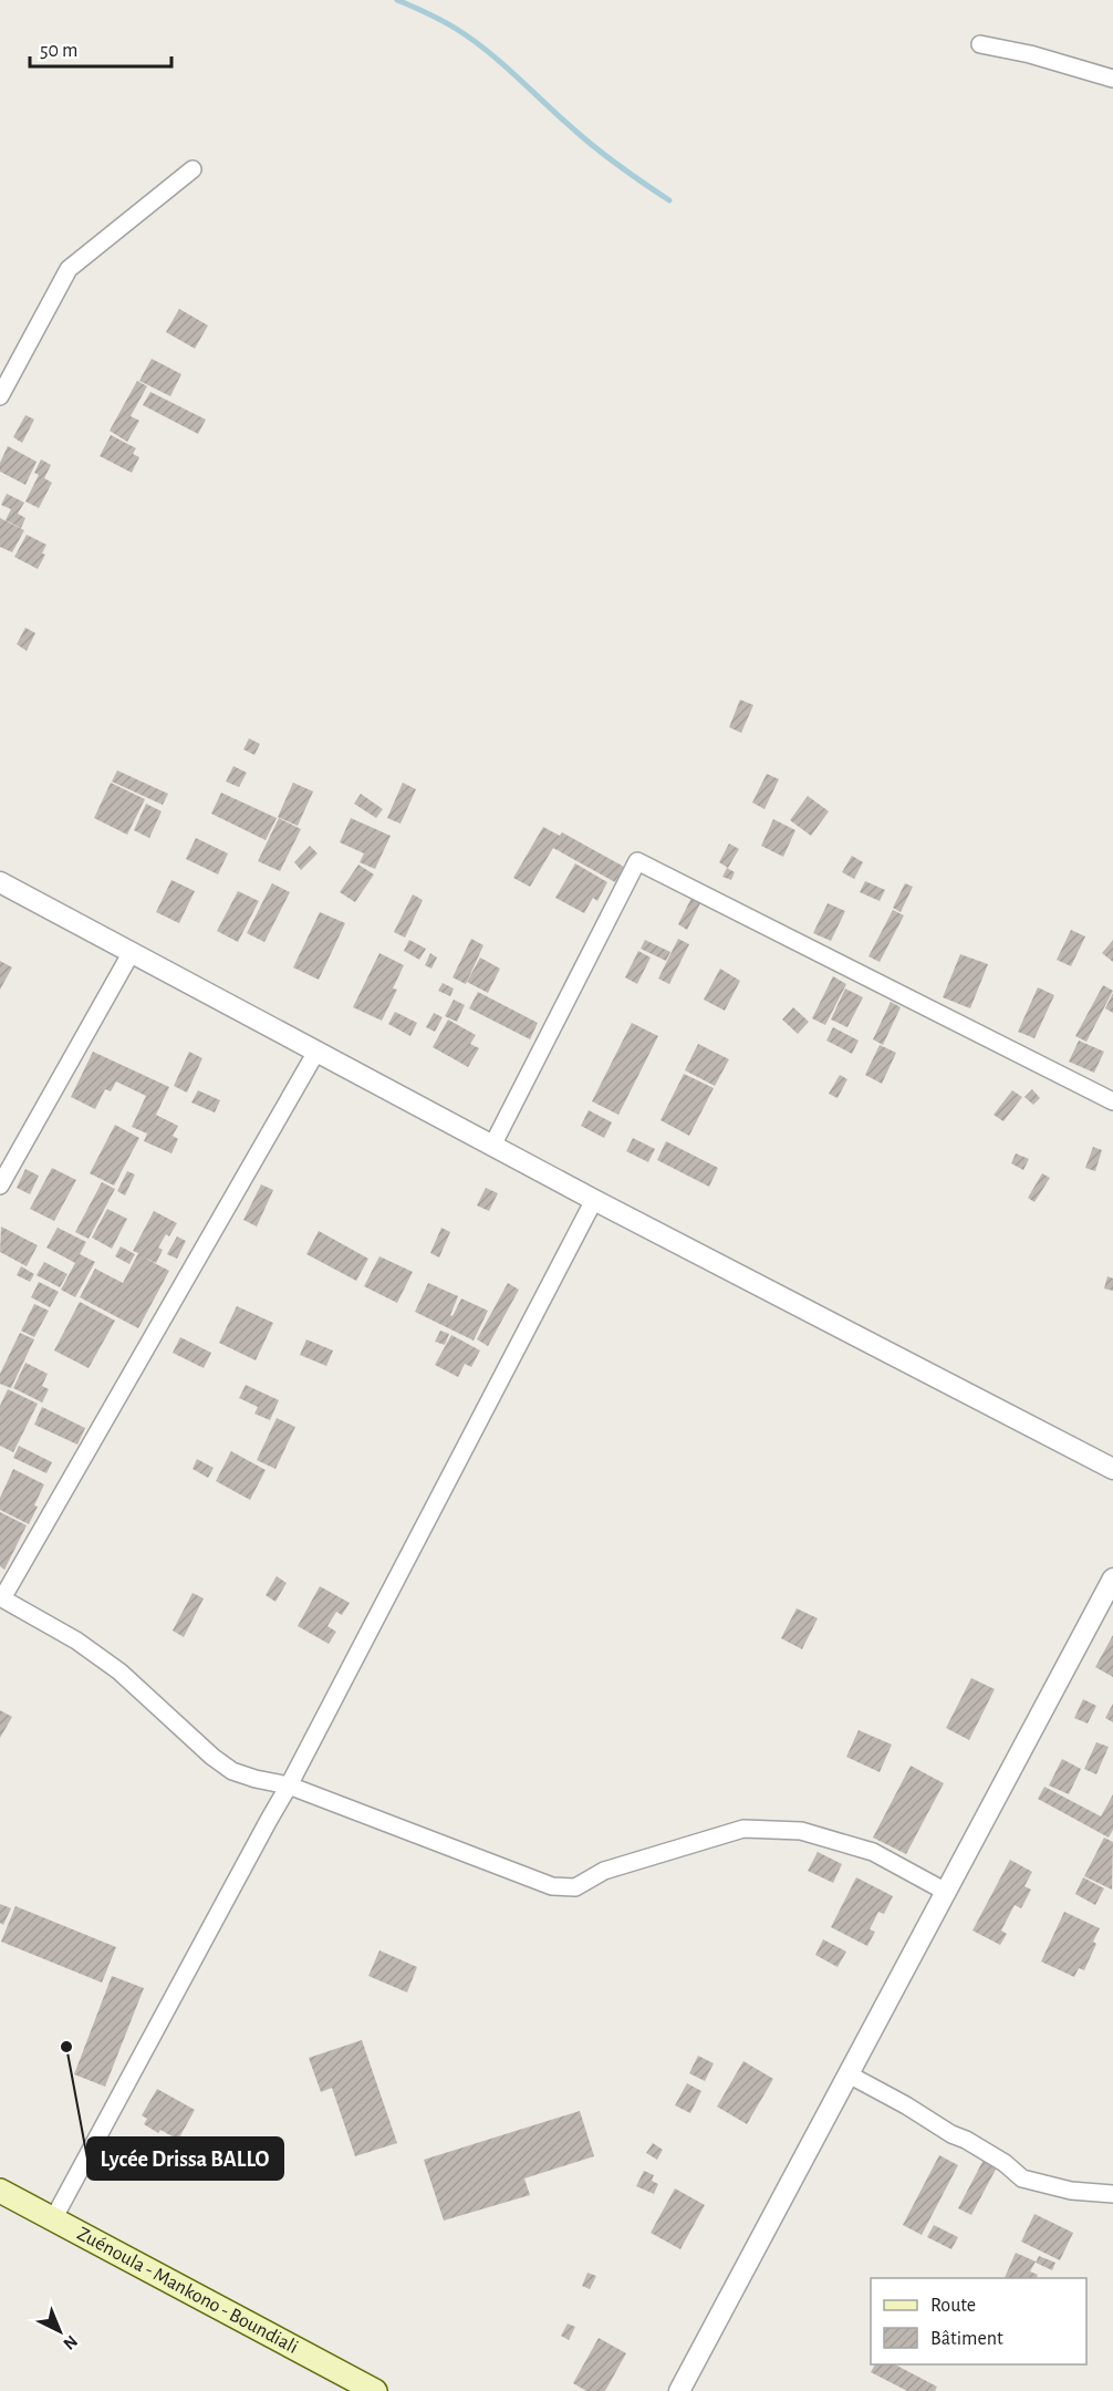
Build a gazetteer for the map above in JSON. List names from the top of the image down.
{
  "streets": {
    "main road": ["Zuénoula - Mankono - Boundiali"]
  },
  "places": ["Lycée Drissa BALLO"],
  "legend": ["Route", "Bâtiment"],
  "scale_bar": "50 m",
  "north": "bottom right"
}
